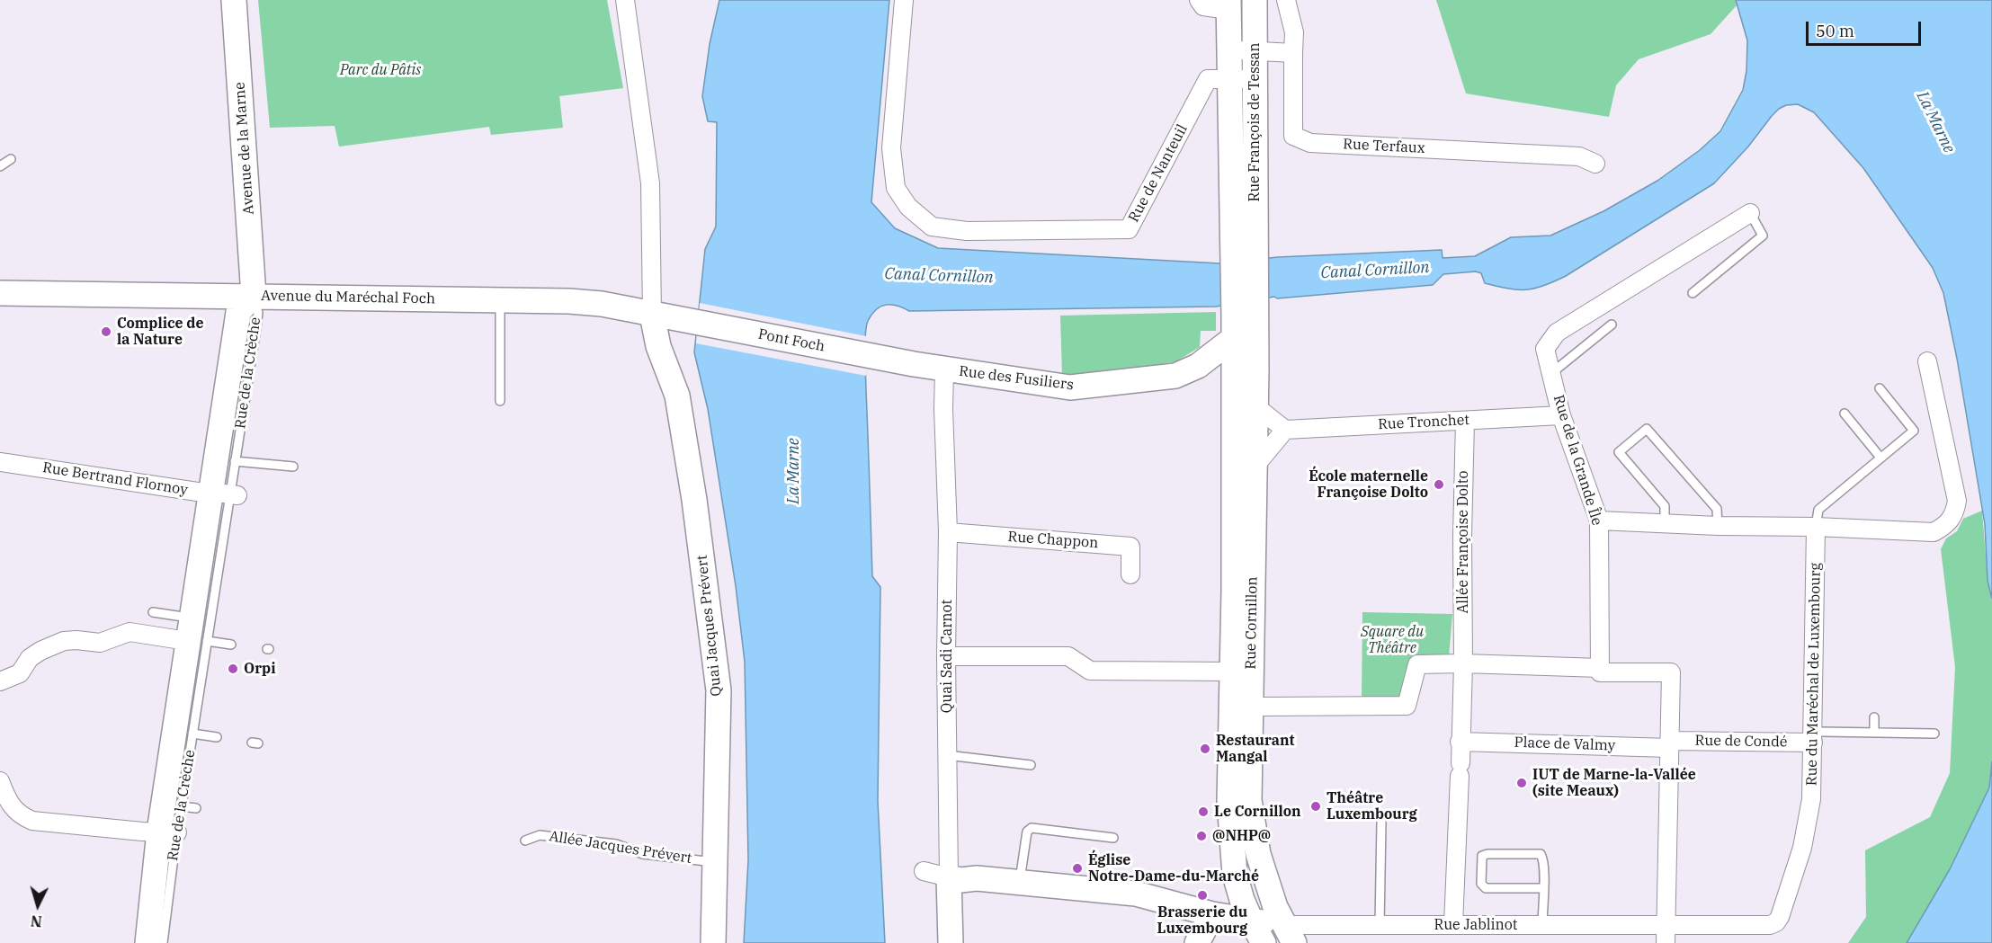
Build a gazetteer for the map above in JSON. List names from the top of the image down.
{
  "streets": {
    "main road": [
      "Rue François de Tessan",
      "Avenue de la Marne",
      "Avenue du Maréchal Foch",
      "Pont Foch",
      "Rue de la Crèche",
      "Rue des Fusiliers",
      "Rue Cornillon",
      "Quai Jacques Prévert",
      "Quai Sadi Carnot"
    ],
    "street": [
      "Rue Terfaux",
      "Rue de Nanteuil",
      "Rue Tronchet",
      "Rue de la Grande Île",
      "Rue Bertrand Flornoy",
      "Rue Chappon",
      "Allée Françoise Dolto",
      "Rue du Maréchal de Luxembourg",
      "Rue de Condé",
      "Place de Valmy",
      "Rue Jablinot"
    ],
    "lane": ["Allée Jacques Prévert"]
  },
  "crossings": [
    ["Rue François de Tessan", "Rue de Nanteuil"],
    ["Rue François de Tessan", "Rue des Fusiliers"],
    ["Rue François de Tessan", "Rue Cornillon"],
    ["Avenue de la Marne", "Avenue du Maréchal Foch"],
    ["Avenue de la Marne", "Rue de la Crèche"],
    ["Avenue du Maréchal Foch", "Pont Foch"],
    ["Avenue du Maréchal Foch", "Rue de la Crèche"],
    ["Avenue du Maréchal Foch", "Quai Jacques Prévert"],
    ["Pont Foch", "Rue des Fusiliers"],
    ["Rue de la Crèche", "Rue Bertrand Flornoy"],
    ["Rue des Fusiliers", "Rue Cornillon"],
    ["Rue des Fusiliers", "Quai Sadi Carnot"],
    ["Rue Tronchet", "Rue de la Grande Île"],
    ["Rue Tronchet", "Allée Françoise Dolto"],
    ["Rue Chappon", "Quai Sadi Carnot"],
    ["Allée Françoise Dolto", "Place de Valmy"],
    ["Allée Françoise Dolto", "Rue Jablinot"],
    ["Rue Cornillon", "Rue Jablinot"],
    ["Quai Jacques Prévert", "Allée Jacques Prévert"],
    ["Rue du Maréchal de Luxembourg", "Rue de Condé"],
    ["Rue du Maréchal de Luxembourg", "Rue Jablinot"],
    ["Rue de Condé", "Place de Valmy"]
  ],
  "water": ["La Marne", "Canal Cornillon"],
  "parks": ["Parc du Pâtis", "Square du Théâtre"],
  "places": [
    "Complice de la Nature",
    "École maternelle Françoise Dolto",
    "Orpi",
    "Restaurant Mangal",
    "IUT de Marne-la-Vallée (site Meaux)",
    "Théâtre Luxembourg",
    "Le Cornillon",
    "@NHP@",
    "Église Notre-Dame-du-Marché",
    "Brasserie du Luxembourg"
  ],
  "scale_bar": "50 m",
  "north": "bottom"
}
